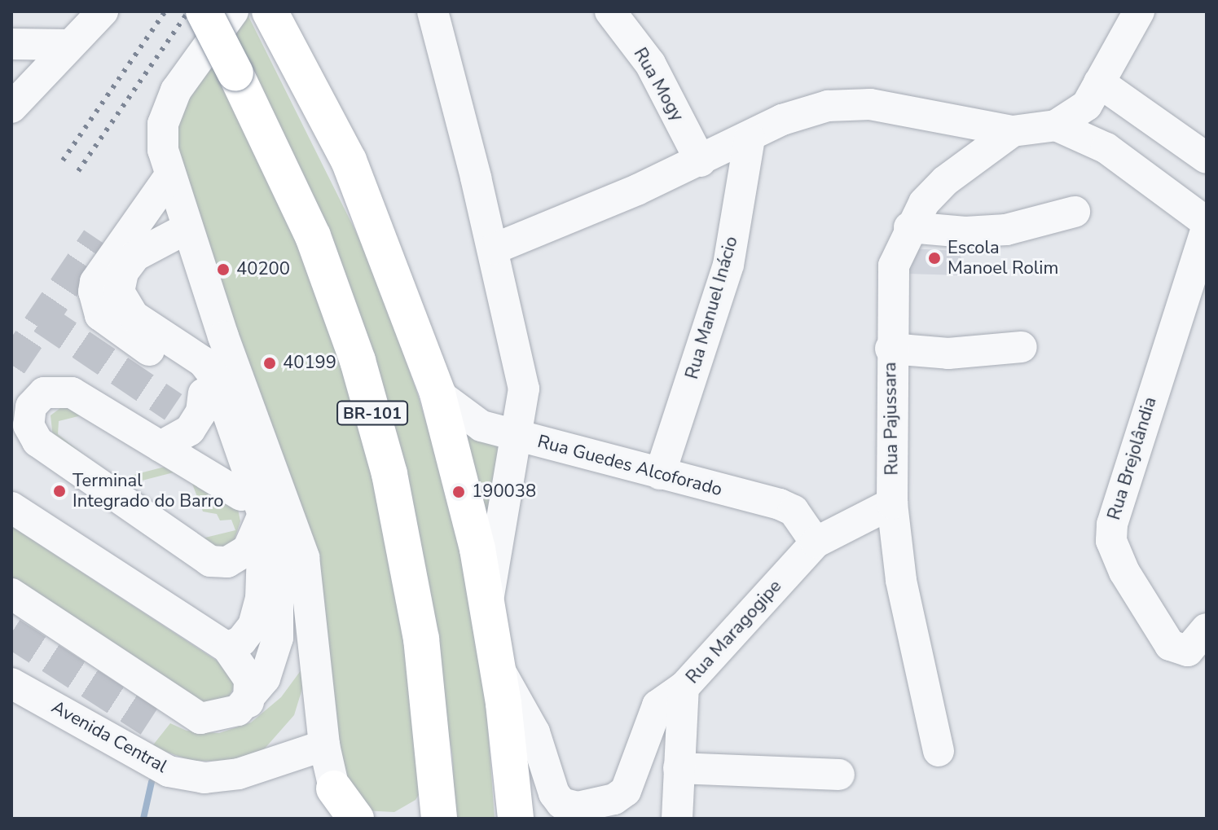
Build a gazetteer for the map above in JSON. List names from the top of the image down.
{
  "streets": {
    "highway": ["BR-101"],
    "street": [
      "Rua Mogy",
      "Rua Manuel Inácio",
      "Rua Pajussara",
      "Rua Brejolândia",
      "Rua Guedes Alcoforado",
      "Rua Maragogipe",
      "Avenida Central"
    ]
  },
  "crossings": [
    ["Rua Manuel Inácio", "Rua Guedes Alcoforado"],
    ["Rua Pajussara", "Rua Maragogipe"],
    ["Rua Guedes Alcoforado", "Rua Maragogipe"]
  ],
  "places": [
    "Escola Manoel Rolim",
    "40200",
    "40199",
    "Terminal Integrado do Barro",
    "190038"
  ]
}
